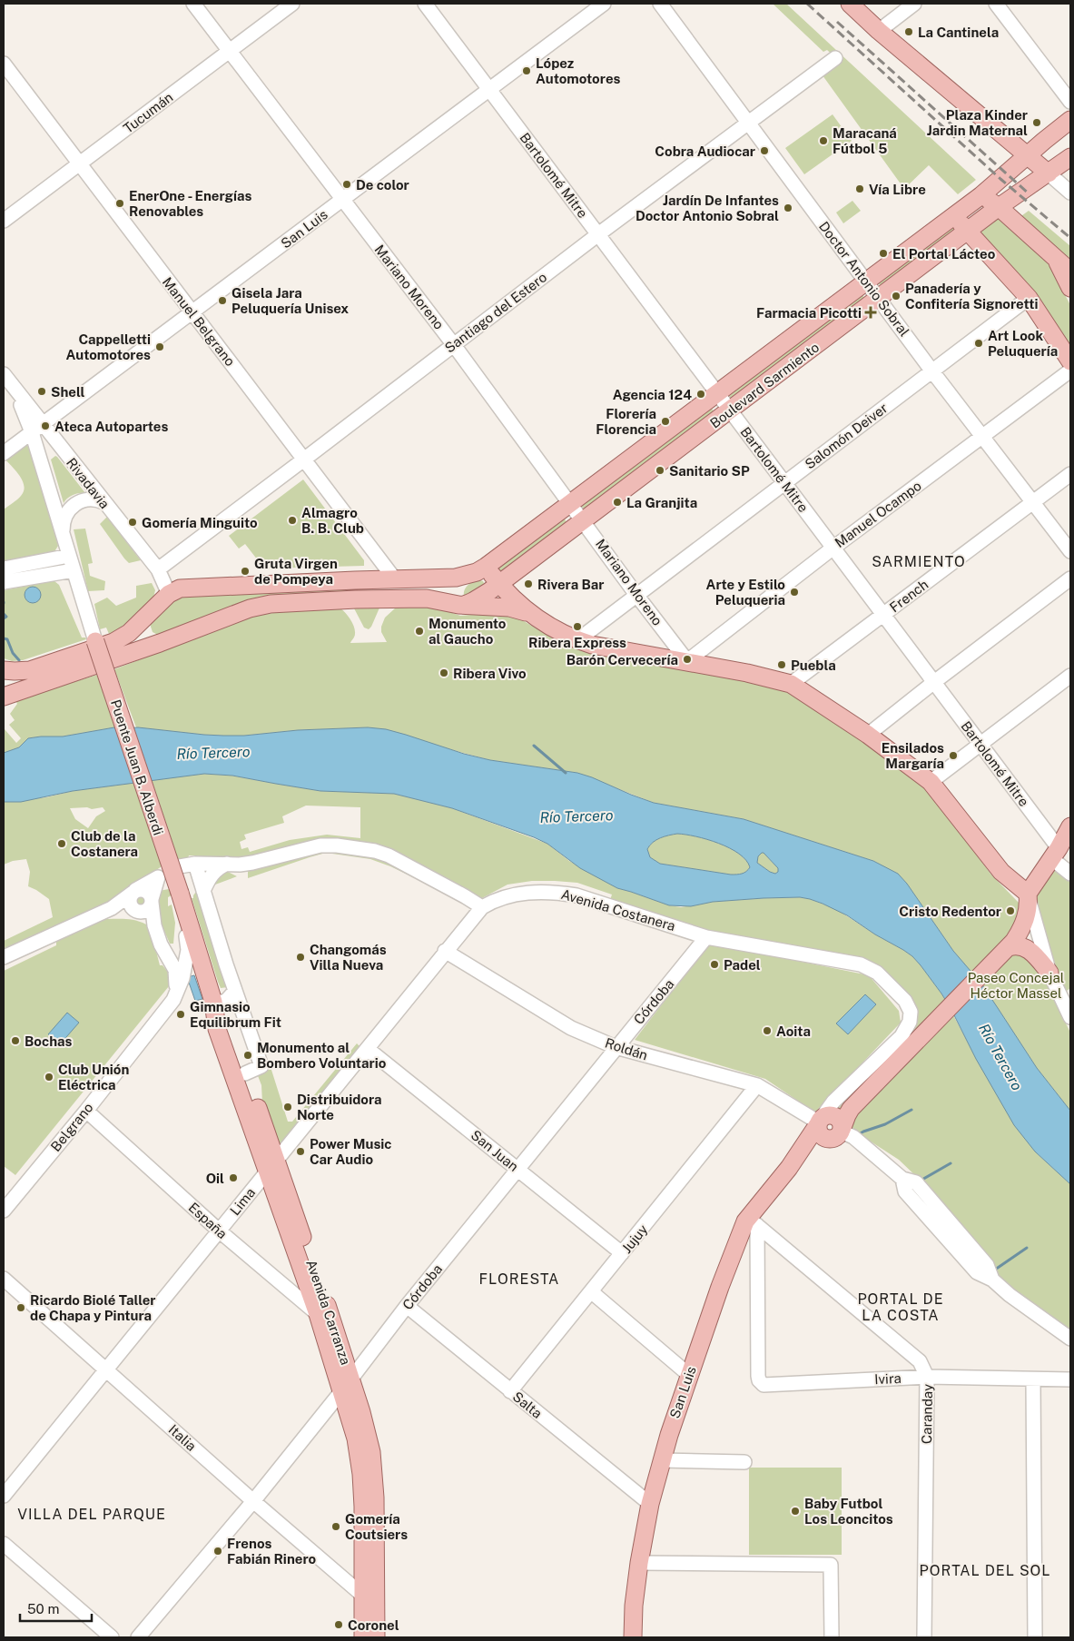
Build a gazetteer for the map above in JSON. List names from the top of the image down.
{
  "streets": {
    "main road": [
      "San Luis",
      "Boulevard Sarmiento",
      "Puente Juan B. Alberdi",
      "Avenida Carranza"
    ],
    "street": [
      "Tucumán",
      "Bartolomé Mitre",
      "Doctor Antonio Sobral",
      "Mariano Moreno",
      "Santiago del Estero",
      "Manuel Belgrano",
      "Salomón Deiver",
      "Rivadavia",
      "Manuel Ocampo",
      "French",
      "Avenida Costanera",
      "Córdoba",
      "Roldán",
      "Belgrano",
      "San Juan",
      "Lima",
      "España",
      "Jujuy",
      "Ivira",
      "Salta",
      "Caranday",
      "Italia"
    ]
  },
  "crossings": [
    ["Tucumán", "Mariano Moreno"],
    ["Tucumán", "Manuel Belgrano"],
    ["Bartolomé Mitre", "San Luis"],
    ["Bartolomé Mitre", "Santiago del Estero"],
    ["Bartolomé Mitre", "Boulevard Sarmiento"],
    ["Bartolomé Mitre", "Salomón Deiver"],
    ["Bartolomé Mitre", "Manuel Ocampo"],
    ["Bartolomé Mitre", "French"],
    ["San Luis", "Mariano Moreno"],
    ["San Luis", "Manuel Belgrano"],
    ["San Luis", "Rivadavia"],
    ["San Luis", "Avenida Costanera"],
    ["San Luis", "Roldán"],
    ["San Luis", "Ivira"],
    ["San Luis", "Salta"],
    ["San Luis", "Caranday"],
    ["Doctor Antonio Sobral", "Santiago del Estero"],
    ["Doctor Antonio Sobral", "Boulevard Sarmiento"],
    ["Doctor Antonio Sobral", "Salomón Deiver"],
    ["Doctor Antonio Sobral", "Manuel Ocampo"],
    ["Doctor Antonio Sobral", "French"],
    ["Mariano Moreno", "Santiago del Estero"],
    ["Mariano Moreno", "Boulevard Sarmiento"],
    ["Mariano Moreno", "Salomón Deiver"],
    ["Mariano Moreno", "Manuel Ocampo"],
    ["Santiago del Estero", "Manuel Belgrano"],
    ["Santiago del Estero", "Rivadavia"],
    ["Puente Juan B. Alberdi", "Avenida Carranza"],
    ["Avenida Costanera", "Córdoba"],
    ["Avenida Costanera", "Roldán"],
    ["Avenida Costanera", "Lima"],
    ["Córdoba", "Roldán"],
    ["Córdoba", "San Juan"],
    ["Córdoba", "Avenida Carranza"],
    ["Córdoba", "Salta"],
    ["Córdoba", "Italia"],
    ["Roldán", "Lima"],
    ["Roldán", "Jujuy"],
    ["Belgrano", "España"],
    ["Belgrano", "Avenida Carranza"],
    ["San Juan", "Lima"],
    ["San Juan", "Jujuy"],
    ["Lima", "España"],
    ["Lima", "Avenida Carranza"],
    ["Lima", "Italia"],
    ["España", "Avenida Carranza"],
    ["Jujuy", "Salta"],
    ["Avenida Carranza", "Italia"],
    ["Ivira", "Caranday"]
  ],
  "districts": [
    "SARMIENTO",
    "FLORESTA",
    "PORTAL DE LA COSTA",
    "VILLA DEL PARQUE",
    "PORTAL DEL SOL"
  ],
  "water": ["Río Tercero"],
  "parks": ["Paseo Concejal Héctor Massel"],
  "places": {
    "other": [
      "La Cantinela",
      "López Automotores",
      "Plaza Kinder Jardin Maternal",
      "Maracaná Fútbol 5",
      "Cobra Audiocar",
      "De color",
      "Vía Libre",
      "EnerOne - Energías Renovables",
      "Jardín De Infantes Doctor Antonio Sobral",
      "El Portal Lácteo",
      "Panadería y Confitería Signoretti",
      "Gisela Jara Peluquería Unisex",
      "Art Look Peluquería",
      "Cappelletti Automotores",
      "Shell",
      "Agencia 124",
      "Florería Florencia",
      "Ateca Autopartes",
      "Sanitario SP",
      "La Granjita",
      "Almagro B. B. Club",
      "Gomería Minguito",
      "Gruta Virgen de Pompeya",
      "Rivera Bar",
      "Arte y Estilo Peluqueria",
      "Ribera Express",
      "Monumento al Gaucho",
      "Barón Cervecería",
      "Puebla",
      "Ribera Vivo",
      "Ensilados Margaría",
      "Club de la Costanera",
      "Cristo Redentor",
      "Changomás Villa Nueva",
      "Padel",
      "Gimnasio Equilibrum Fit",
      "Aoita",
      "Bochas",
      "Monumento al Bombero Voluntario",
      "Club Unión Eléctrica",
      "Distribuidora Norte",
      "Power Music Car Audio",
      "Oil",
      "Ricardo Biolé Taller de Chapa y Pintura",
      "Baby Futbol Los Leoncitos",
      "Gomería Coutsiers",
      "Frenos Fabián Rinero",
      "Coronel"
    ],
    "health": ["Farmacia Picotti"]
  },
  "scale_bar": "50 m"
}
